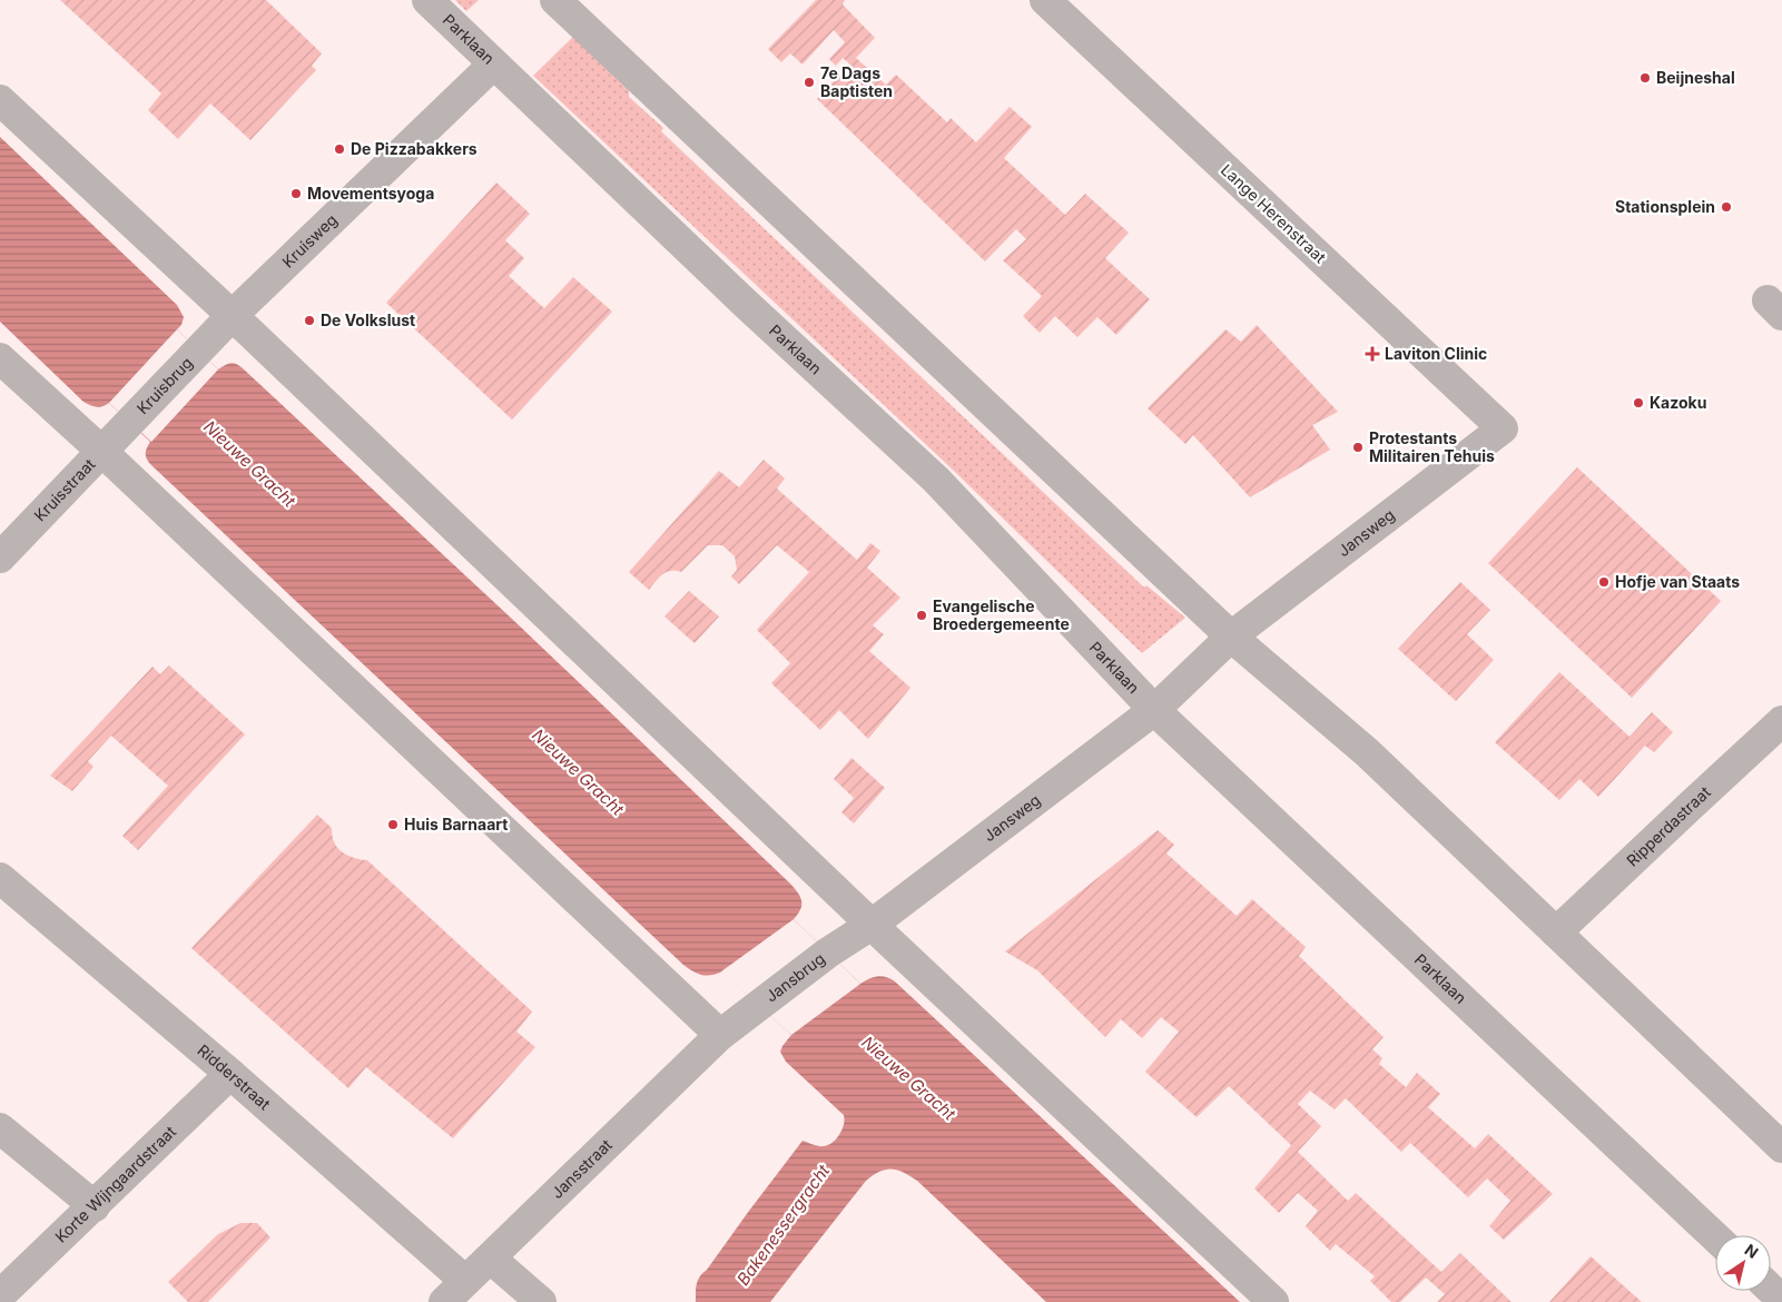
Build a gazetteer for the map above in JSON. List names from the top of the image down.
{
  "streets": {
    "street": [
      "Parklaan",
      "Lange Herenstraat",
      "Kruisweg",
      "Kruisbrug",
      "Kruisstraat",
      "Jansweg",
      "Ripperdastraat",
      "Jansbrug",
      "Ridderstraat",
      "Jansstraat",
      "Korte Wijngaardstraat"
    ]
  },
  "crossings": [
    ["Parklaan", "Kruisweg"],
    ["Parklaan", "Jansweg"],
    ["Lange Herenstraat", "Jansweg"],
    ["Kruisweg", "Kruisbrug"],
    ["Kruisbrug", "Kruisstraat"],
    ["Jansweg", "Jansbrug"],
    ["Jansbrug", "Jansstraat"],
    ["Ridderstraat", "Jansstraat"],
    ["Ridderstraat", "Korte Wijngaardstraat"]
  ],
  "water": ["Nieuwe Gracht", "Bakenessergracht"],
  "places": {
    "other": [
      "Beijneshal",
      "7e Dags Baptisten",
      "De Pizzabakkers",
      "Movementsyoga",
      "Stationsplein",
      "De Volkslust",
      "Kazoku",
      "Protestants Militairen Tehuis",
      "Hofje van Staats",
      "Evangelische Broedergemeente",
      "Huis Barnaart"
    ],
    "health": ["Laviton Clinic"]
  },
  "north": "top right"
}
